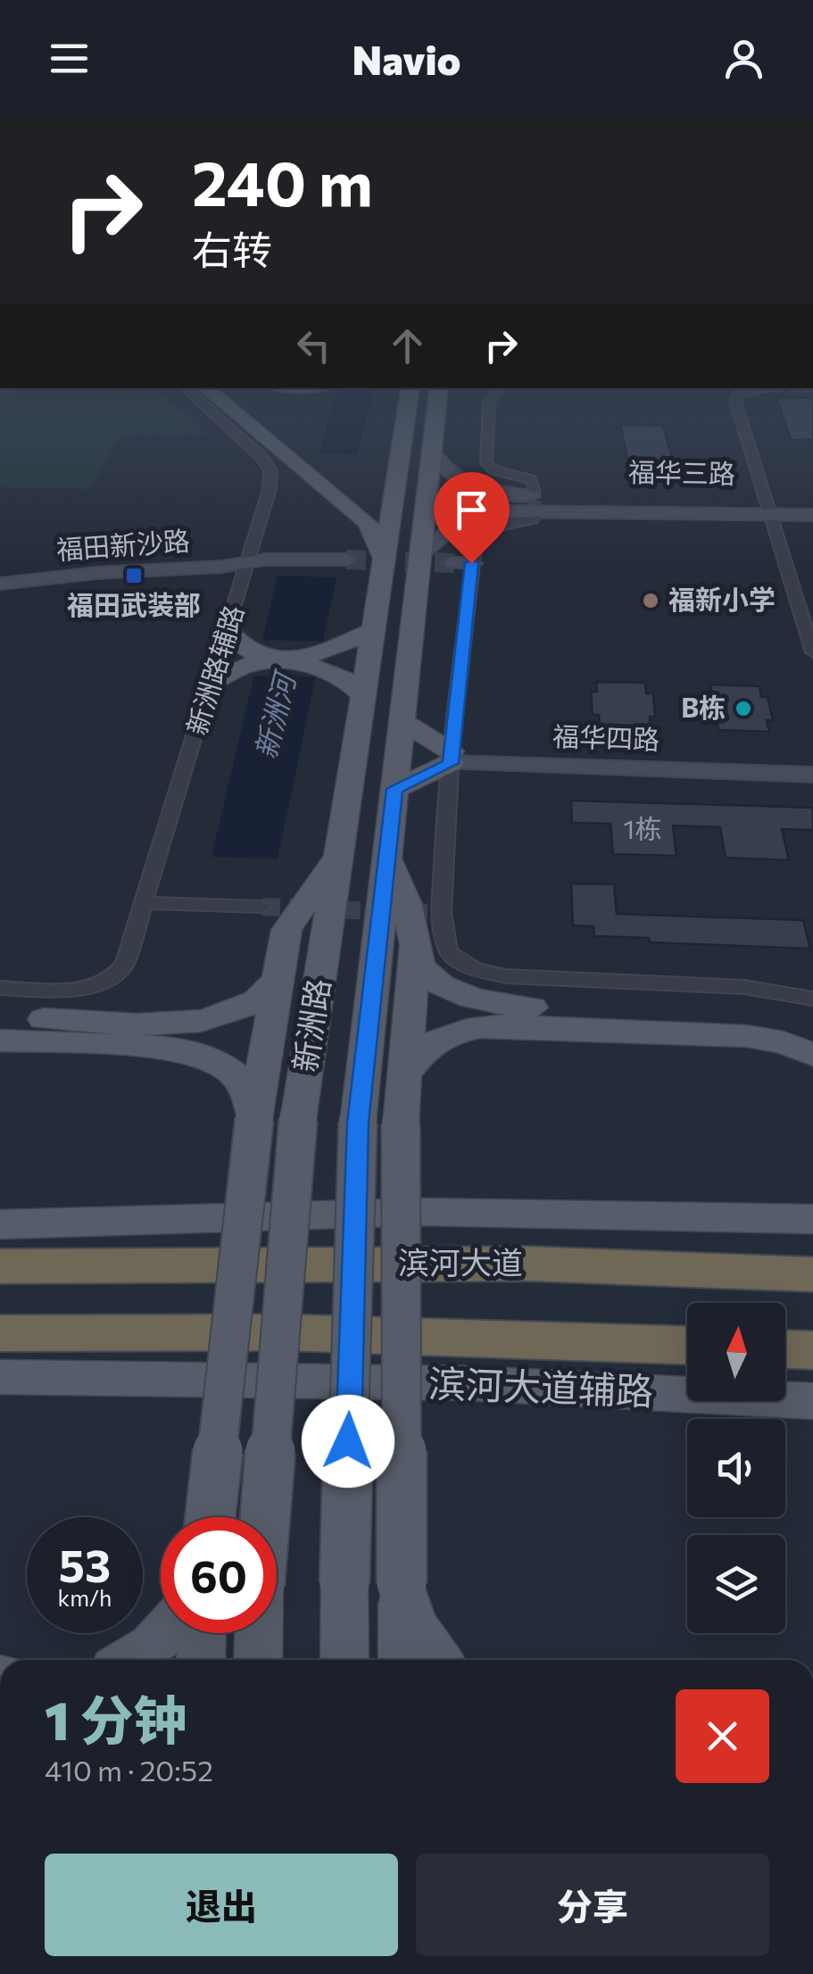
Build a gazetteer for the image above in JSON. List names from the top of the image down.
{
  "streets": {
    "highway": ["滨河大道"],
    "main road": ["新洲路", "滨河大道辅路"],
    "street": [
      "福华三路",
      "福田新沙路",
      "新洲路辅路",
      "福华四路"
    ]
  },
  "crossings": [
    ["福田新沙路", "新洲路辅路"]
  ],
  "water": ["新洲河"],
  "places": {
    "transit": ["福田武装部"],
    "other": ["福新小学", "B栋"]
  },
  "house_numbers": ["1栋"],
  "north": "top",
  "page": {
    "header": "Navio",
    "turn": ["240 m", "右转"],
    "speed": "53 km/h",
    "limit": "60",
    "heading": ["1 分钟", "410 m · 20:52"],
    "buttons": ["退出", "分享"]
  }
}
